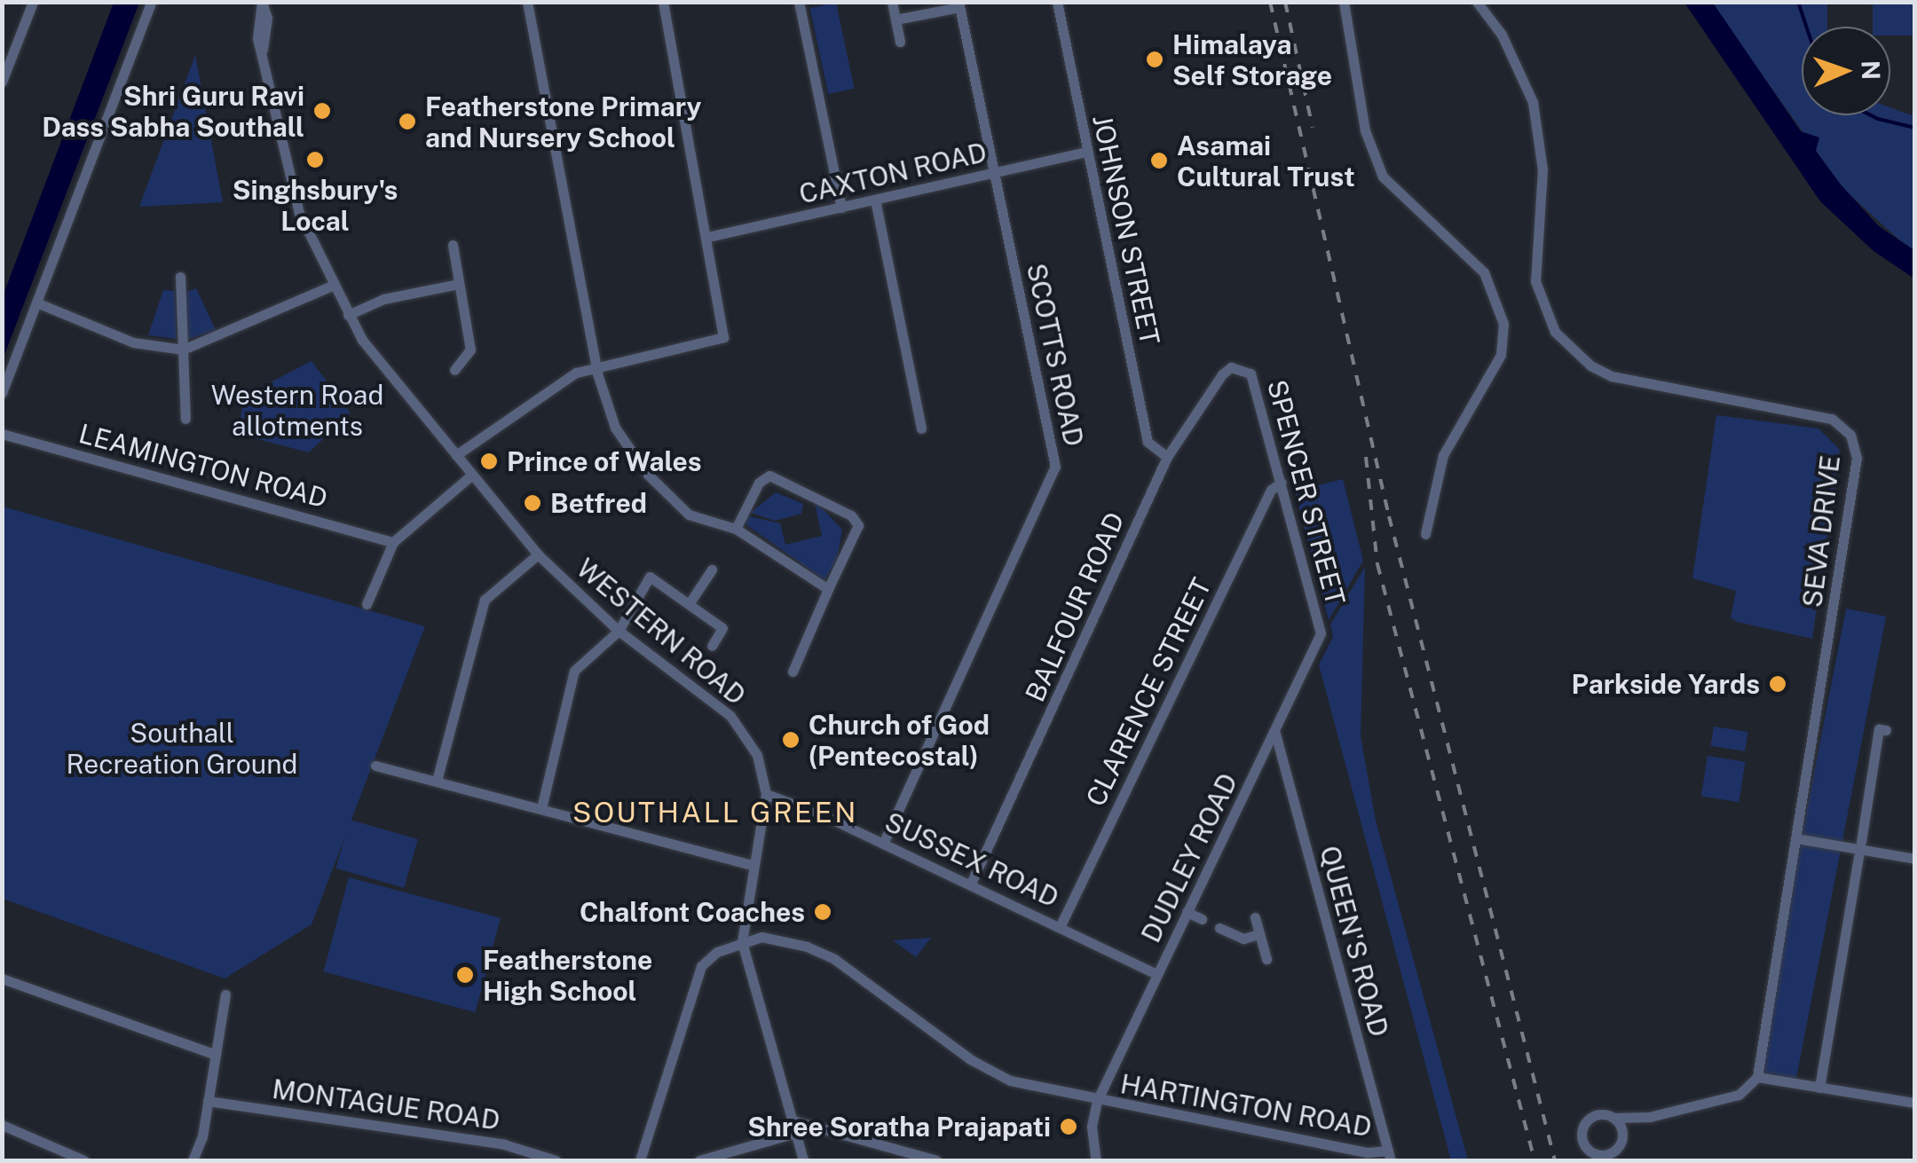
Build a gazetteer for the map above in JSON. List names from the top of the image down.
{
  "streets": {
    "street": [
      "CAXTON ROAD",
      "JOHNSON STREET",
      "SCOTTS ROAD",
      "LEAMINGTON ROAD",
      "SPENCER STREET",
      "SEVA DRIVE",
      "BALFOUR ROAD",
      "WESTERN ROAD",
      "CLARENCE STREET",
      "DUDLEY ROAD",
      "SUSSEX ROAD",
      "QUEEN'S ROAD",
      "MONTAGUE ROAD",
      "HARTINGTON ROAD"
    ]
  },
  "crossings": [
    ["CAXTON ROAD", "JOHNSON STREET"],
    ["CAXTON ROAD", "SCOTTS ROAD"],
    ["JOHNSON STREET", "BALFOUR ROAD"],
    ["SCOTTS ROAD", "SUSSEX ROAD"],
    ["SPENCER STREET", "BALFOUR ROAD"],
    ["SPENCER STREET", "CLARENCE STREET"],
    ["SPENCER STREET", "DUDLEY ROAD"],
    ["BALFOUR ROAD", "SUSSEX ROAD"],
    ["WESTERN ROAD", "SUSSEX ROAD"],
    ["WESTERN ROAD", "HARTINGTON ROAD"],
    ["CLARENCE STREET", "SUSSEX ROAD"],
    ["DUDLEY ROAD", "SUSSEX ROAD"],
    ["DUDLEY ROAD", "QUEEN'S ROAD"],
    ["DUDLEY ROAD", "HARTINGTON ROAD"],
    ["QUEEN'S ROAD", "HARTINGTON ROAD"]
  ],
  "districts": ["SOUTHALL GREEN"],
  "parks": ["Western Road allotments", "Southall Recreation Ground"],
  "places": [
    "Himalaya Self Storage",
    "Shri Guru Ravi Dass Sabha Southall",
    "Featherstone Primary and Nursery School",
    "Singhsbury's Local",
    "Asamai Cultural Trust",
    "Prince of Wales",
    "Betfred",
    "Parkside Yards",
    "Church of God (Pentecostal)",
    "Chalfont Coaches",
    "Featherstone High School",
    "Shree Soratha Prajapati"
  ],
  "north": "right"
}
